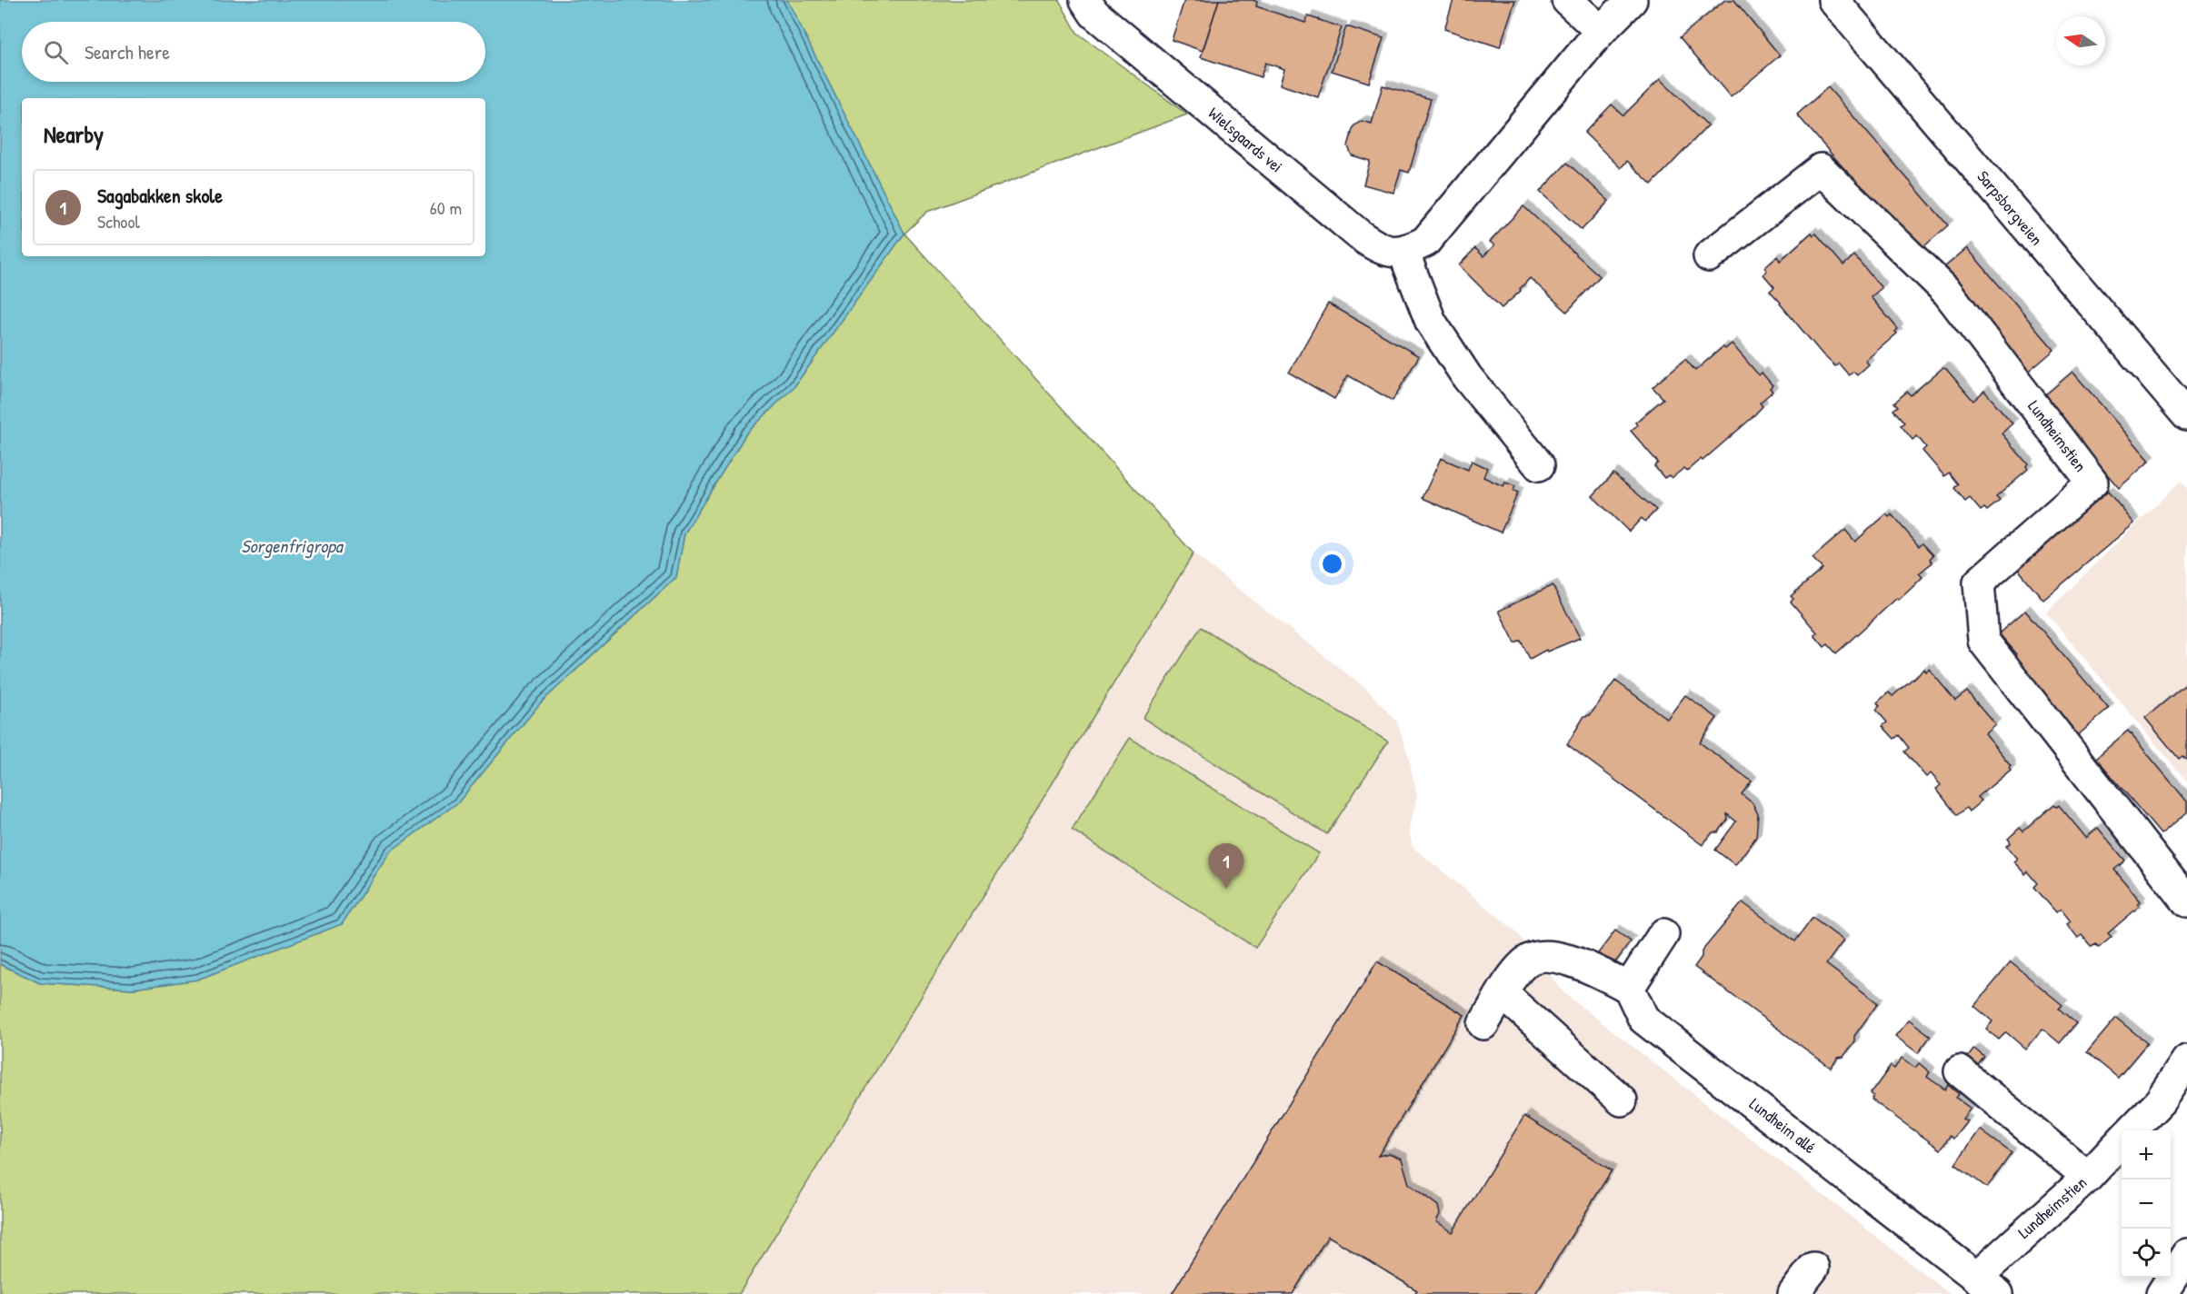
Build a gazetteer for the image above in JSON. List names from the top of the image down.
{
  "streets": {
    "main road": [
      "Wielsgaards vei",
      "Sarpsborgveien",
      "Lundheimstien",
      "Lundheim allé"
    ]
  },
  "crossings": [
    ["Lundheimstien", "Lundheim allé"]
  ],
  "water": ["Sorgenfrigropa"],
  "north": "left",
  "page": {
    "search": "Search here",
    "heading": "Nearby",
    "list": [
      {
        "mark": "1",
        "name": "Sagabakken skole",
        "note": "School",
        "value": "60 m"
      }
    ],
    "pins": "1",
    "map_buttons": ["+", "−"]
  }
}
